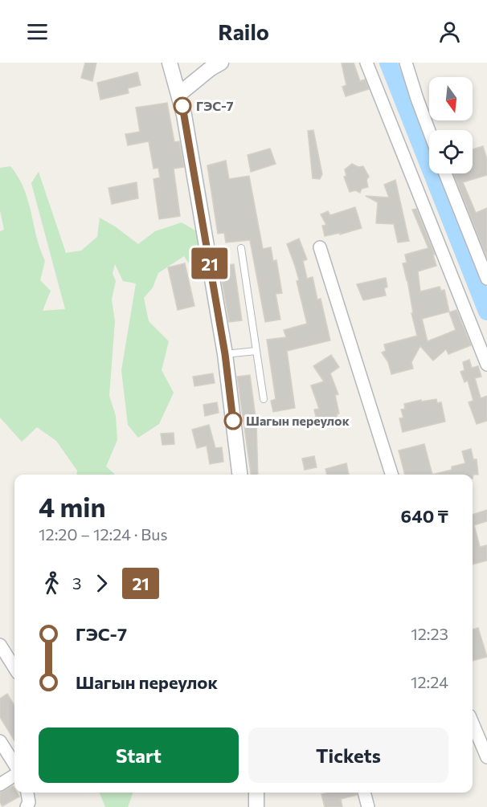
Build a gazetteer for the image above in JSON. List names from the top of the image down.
{
  "places": ["ГЭС-7", "Шагын переулок"],
  "lines": ["bus line 21"],
  "north": "bottom",
  "page": {
    "header": "Railo",
    "on_map": "21",
    "heading": ["4 min", "12:20 – 12:24 · Bus", "640 ₸"],
    "legs": ["3", "21"],
    "list": [
      {
        "name": "ГЭС-7",
        "value": "12:23"
      },
      {
        "name": "Шагын переулок",
        "value": "12:24"
      }
    ],
    "buttons": ["Start", "Tickets"]
  }
}
